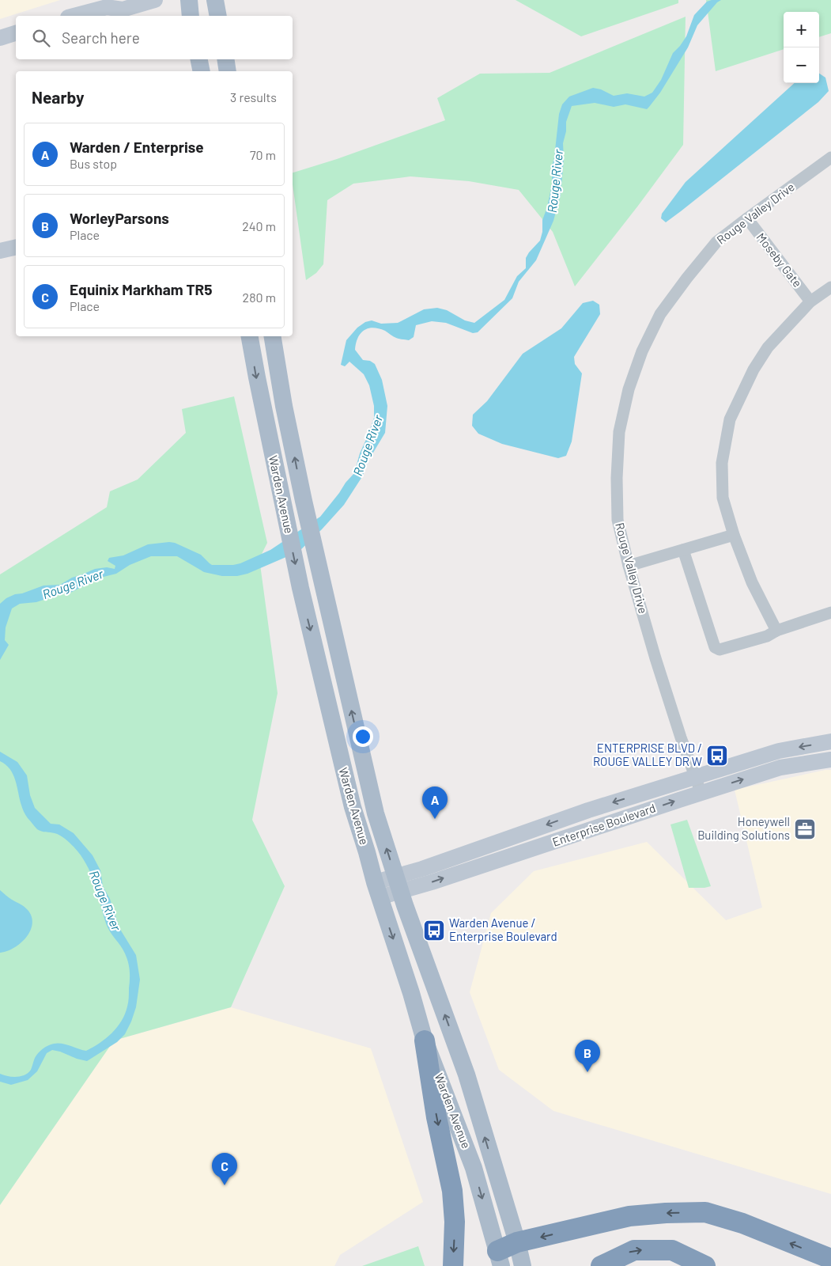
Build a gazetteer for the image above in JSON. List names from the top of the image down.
{
  "streets": {
    "main road": ["Warden Avenue", "Enterprise Boulevard"],
    "street": ["Rouge Valley Drive", "Moseby Gate"]
  },
  "crossings": [
    ["Rouge Valley Drive", "Moseby Gate"],
    ["Rouge Valley Drive", "Enterprise Boulevard"],
    ["Warden Avenue", "Enterprise Boulevard"]
  ],
  "water": ["Rouge River"],
  "places": {
    "bus stop": ["ENTERPRISE BLVD / ROUGE VALLEY DR W", "Warden Avenue / Enterprise Boulevard"],
    "office": ["Honeywell Building Solutions"]
  },
  "page": {
    "map_buttons": ["+", "−"],
    "search": "Search here",
    "heading": ["Nearby", "3 results"],
    "list": [
      {
        "mark": "A",
        "name": "Warden / Enterprise",
        "note": "Bus stop",
        "value": "70 m"
      },
      {
        "mark": "B",
        "name": "WorleyParsons",
        "note": "Place",
        "value": "240 m"
      },
      {
        "mark": "C",
        "name": "Equinix Markham TR5",
        "note": "Place",
        "value": "280 m"
      }
    ],
    "pins": ["A", "B", "C"]
  }
}
